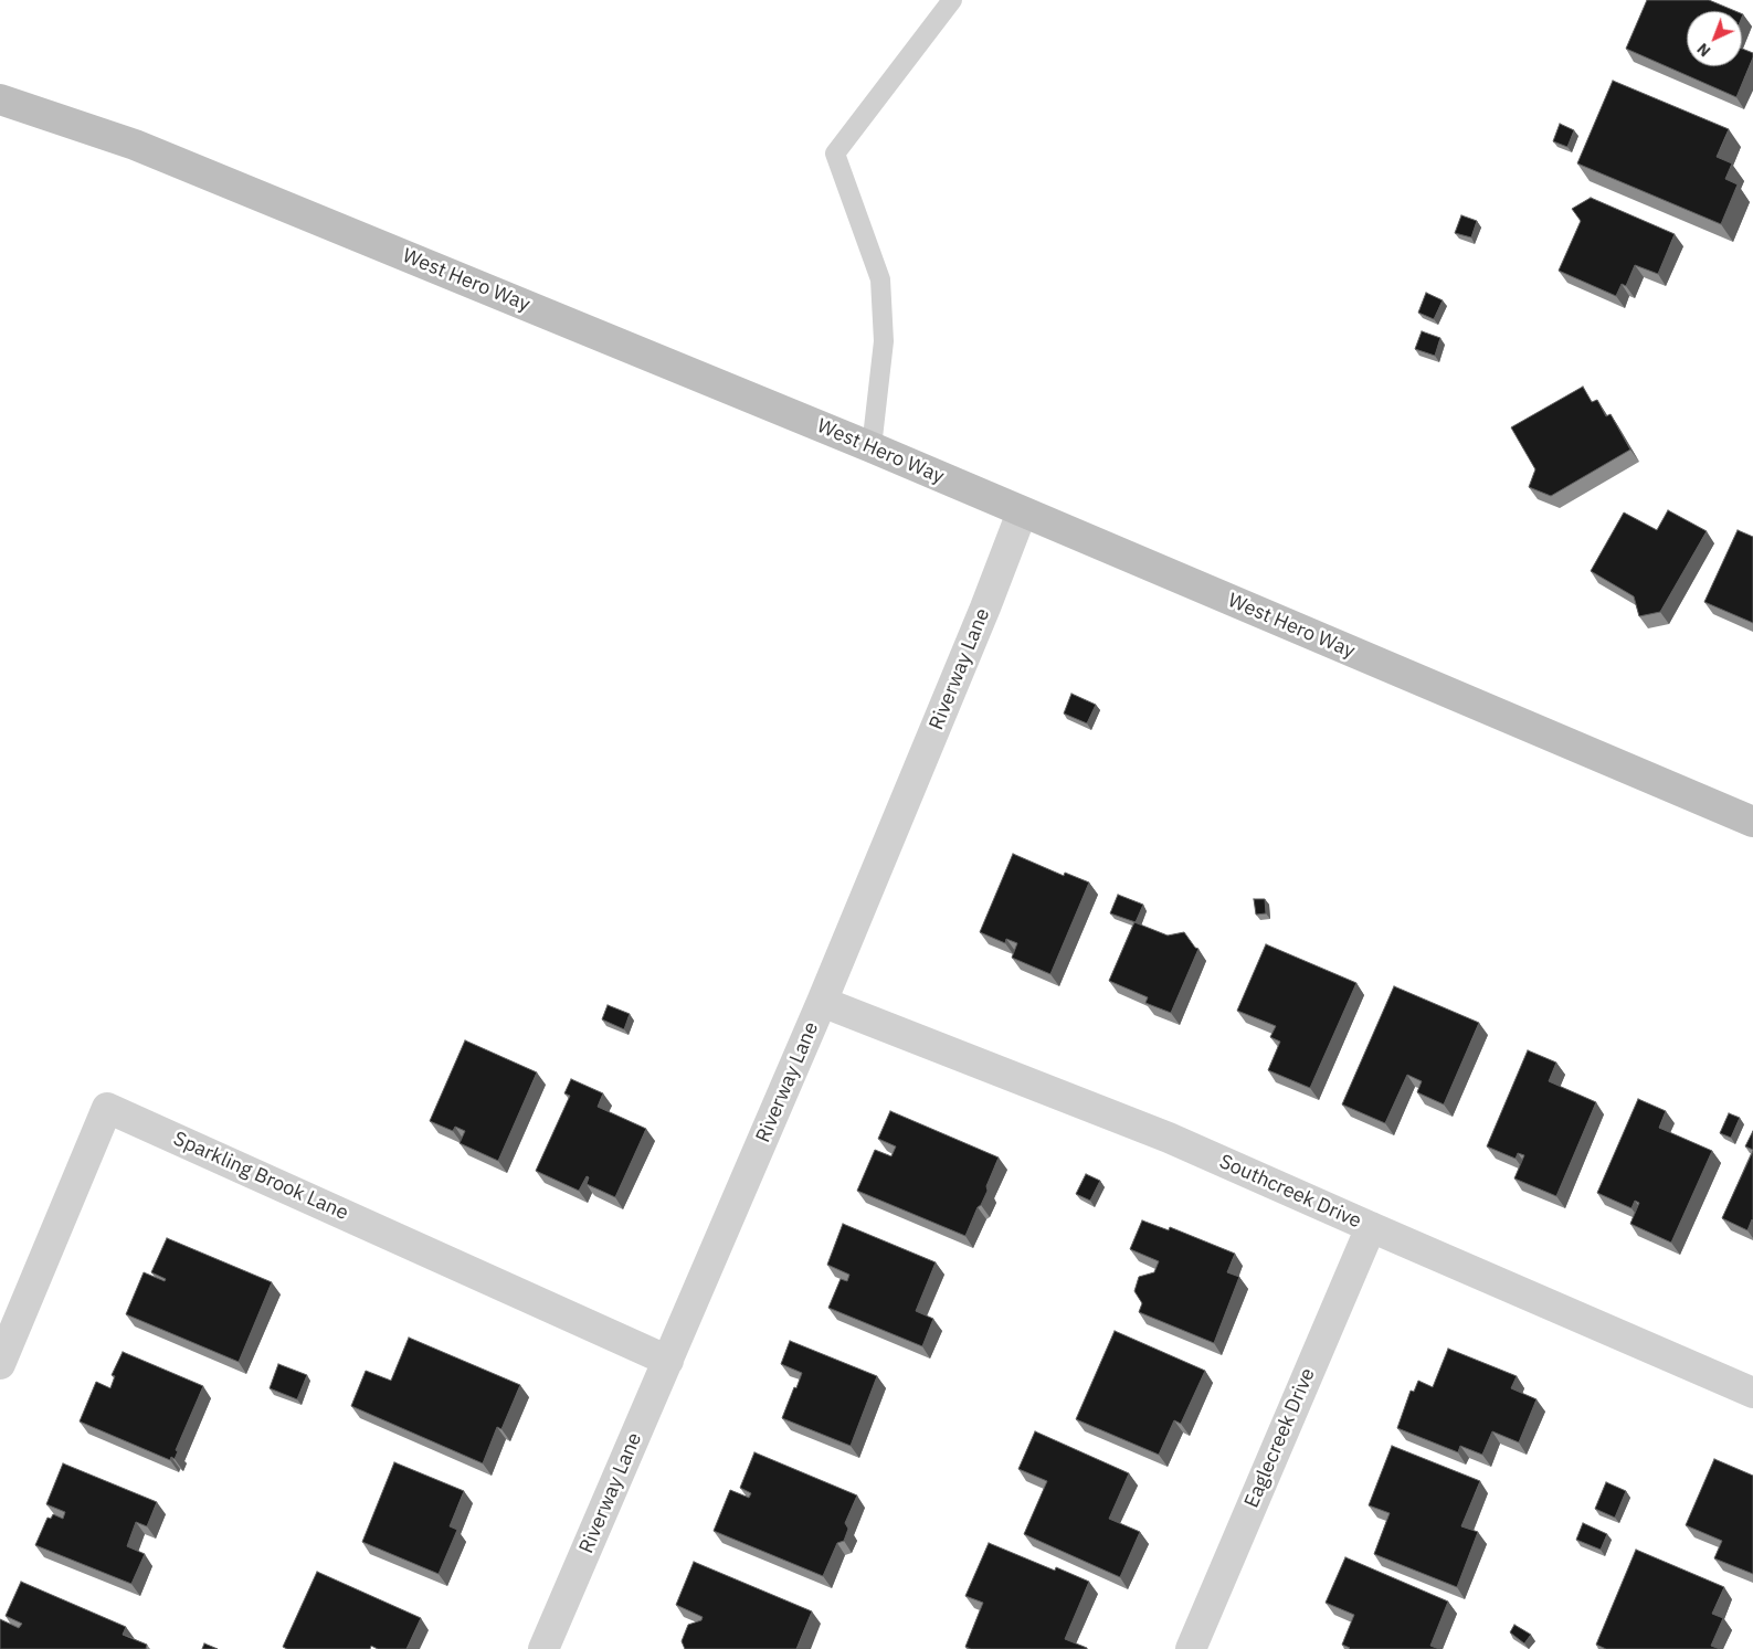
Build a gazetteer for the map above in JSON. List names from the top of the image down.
{
  "streets": {
    "main road": ["West Hero Way"],
    "street": [
      "Riverway Lane",
      "Sparkling Brook Lane",
      "Southcreek Drive",
      "Eaglecreek Drive"
    ]
  },
  "crossings": [
    ["West Hero Way", "Riverway Lane"],
    ["Riverway Lane", "Sparkling Brook Lane"],
    ["Riverway Lane", "Southcreek Drive"],
    ["Southcreek Drive", "Eaglecreek Drive"]
  ],
  "north": "bottom left"
}
